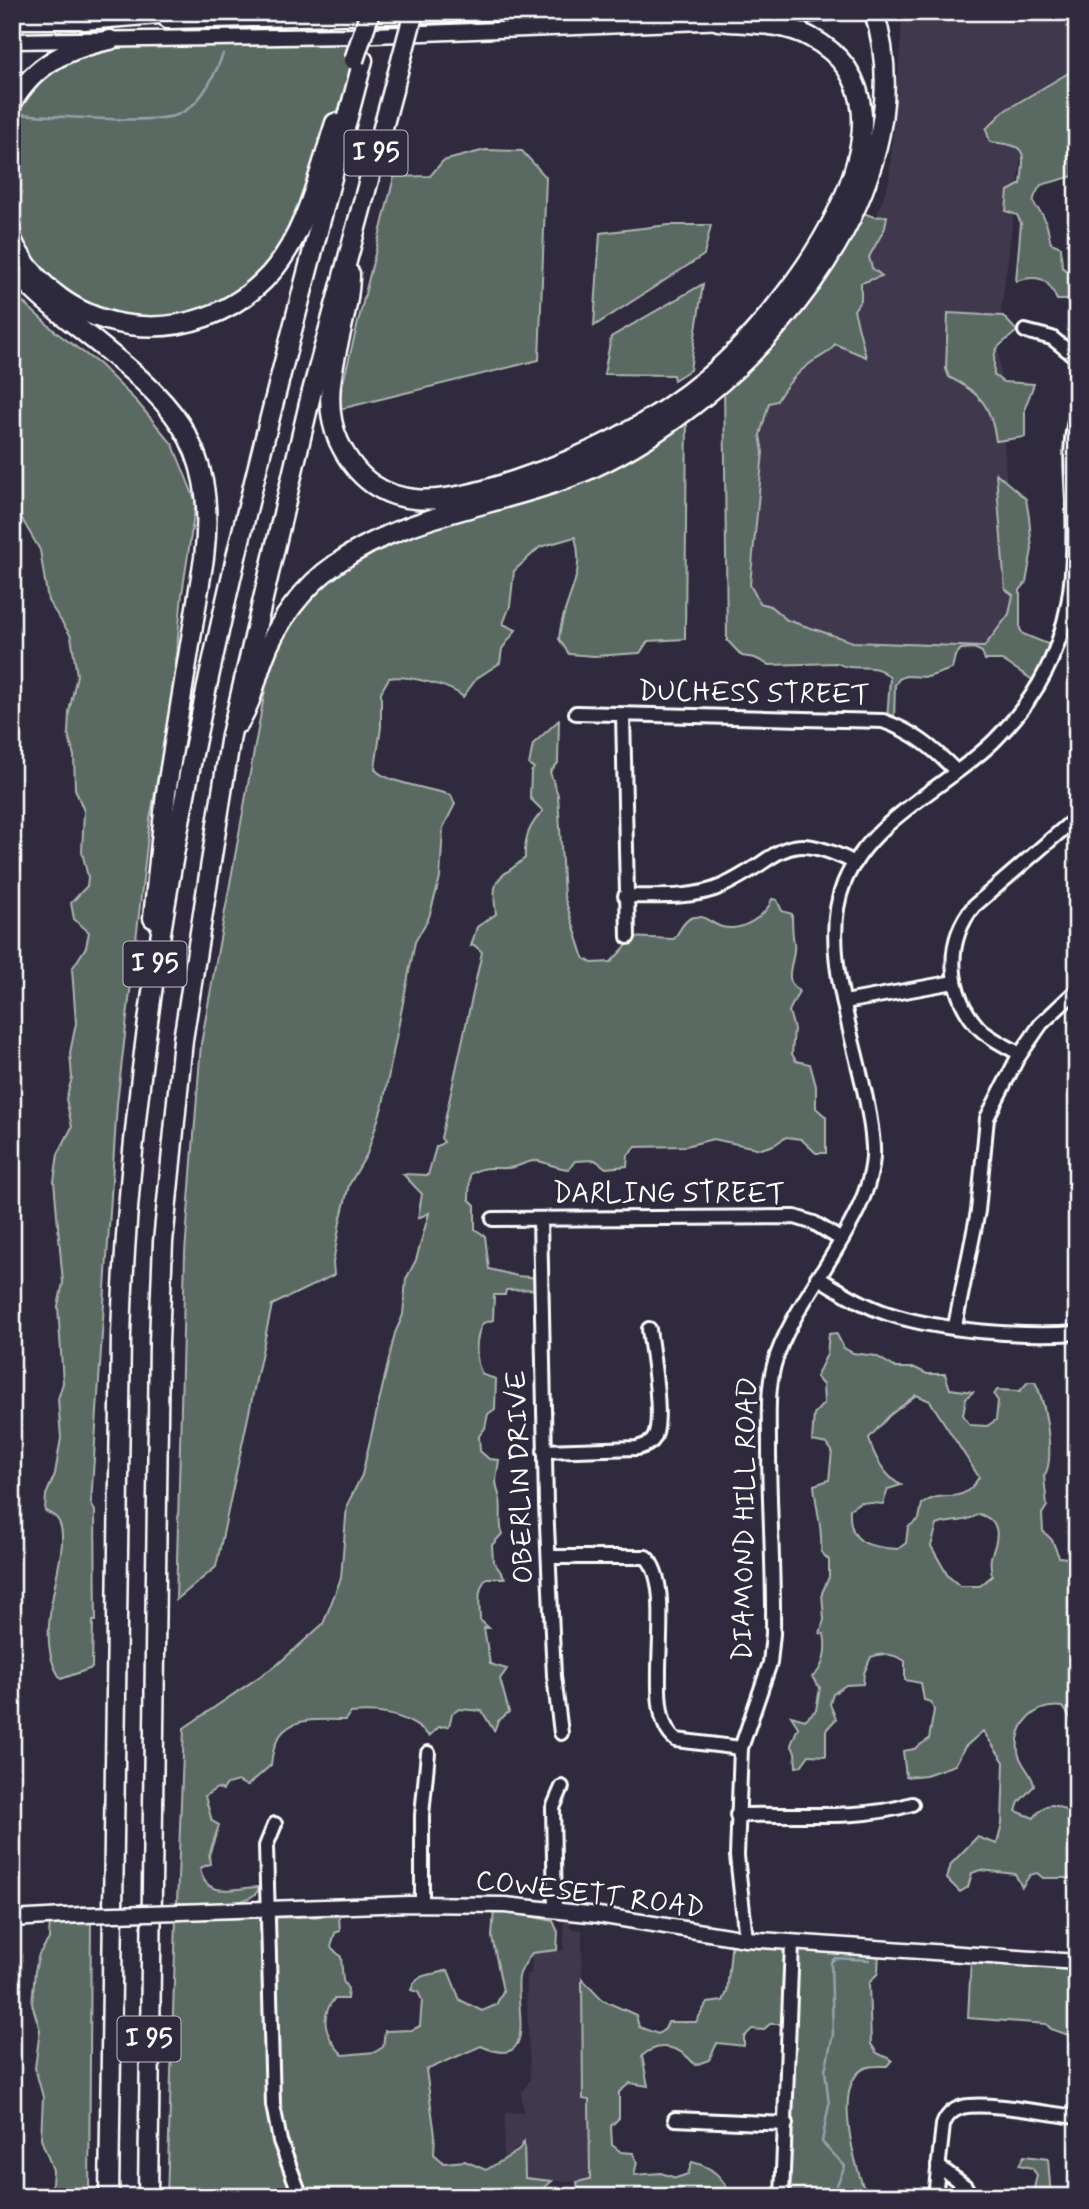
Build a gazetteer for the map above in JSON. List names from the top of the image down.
{
  "streets": {
    "highway": ["I 95"],
    "main road": ["COWESETT ROAD"],
    "street": [
      "DUCHESS STREET",
      "DARLING STREET",
      "OBERLIN DRIVE",
      "DIAMOND HILL ROAD"
    ]
  },
  "crossings": [
    ["DUCHESS STREET", "DIAMOND HILL ROAD"],
    ["DARLING STREET", "OBERLIN DRIVE"],
    ["DARLING STREET", "DIAMOND HILL ROAD"],
    ["DIAMOND HILL ROAD", "COWESETT ROAD"]
  ]
}
